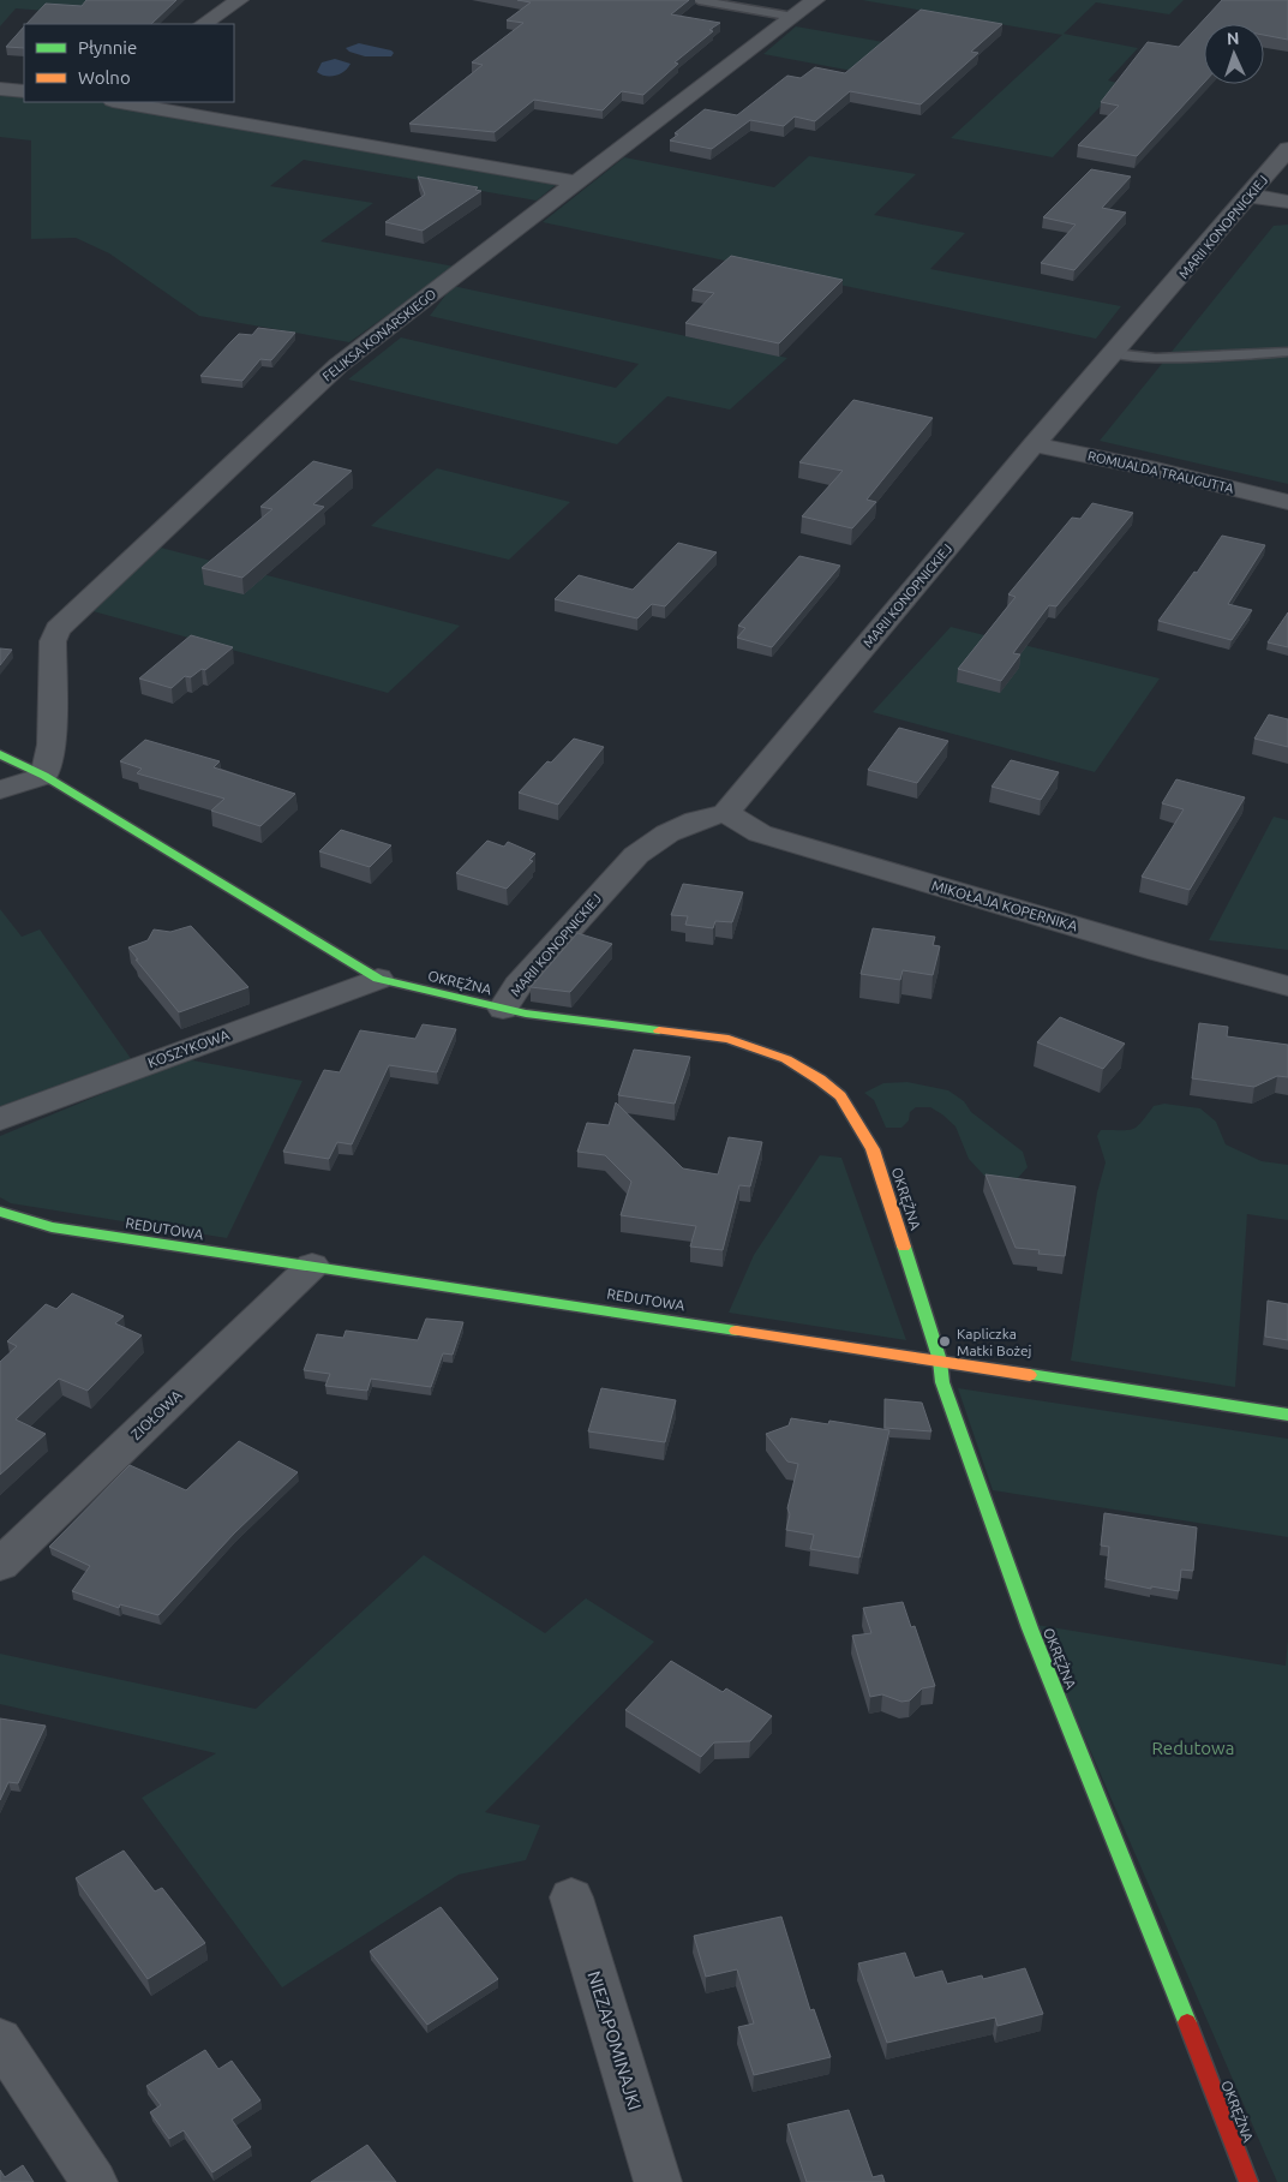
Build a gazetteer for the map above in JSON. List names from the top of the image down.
{
  "streets": {
    "street": [
      "MARII KONOPNICKIEJ",
      "FELIKSA KONARSKIEGO",
      "ROMUALDA TRAUGUTTA",
      "MIKOŁAJA KOPERNIKA",
      "OKRĘŻNA",
      "KOSZYKOWA",
      "REDUTOWA",
      "ZIOŁOWA",
      "NIEZAPOMINAJKI"
    ]
  },
  "crossings": [
    ["MARII KONOPNICKIEJ", "ROMUALDA TRAUGUTTA"],
    ["MARII KONOPNICKIEJ", "MIKOŁAJA KOPERNIKA"],
    ["MARII KONOPNICKIEJ", "OKRĘŻNA"],
    ["FELIKSA KONARSKIEGO", "OKRĘŻNA"],
    ["OKRĘŻNA", "KOSZYKOWA"],
    ["OKRĘŻNA", "REDUTOWA"],
    ["REDUTOWA", "ZIOŁOWA"]
  ],
  "parks": ["Redutowa"],
  "places": ["Kapliczka Matki Bożej"],
  "legend": ["Płynnie", "Wolno"],
  "north": "top"
}
